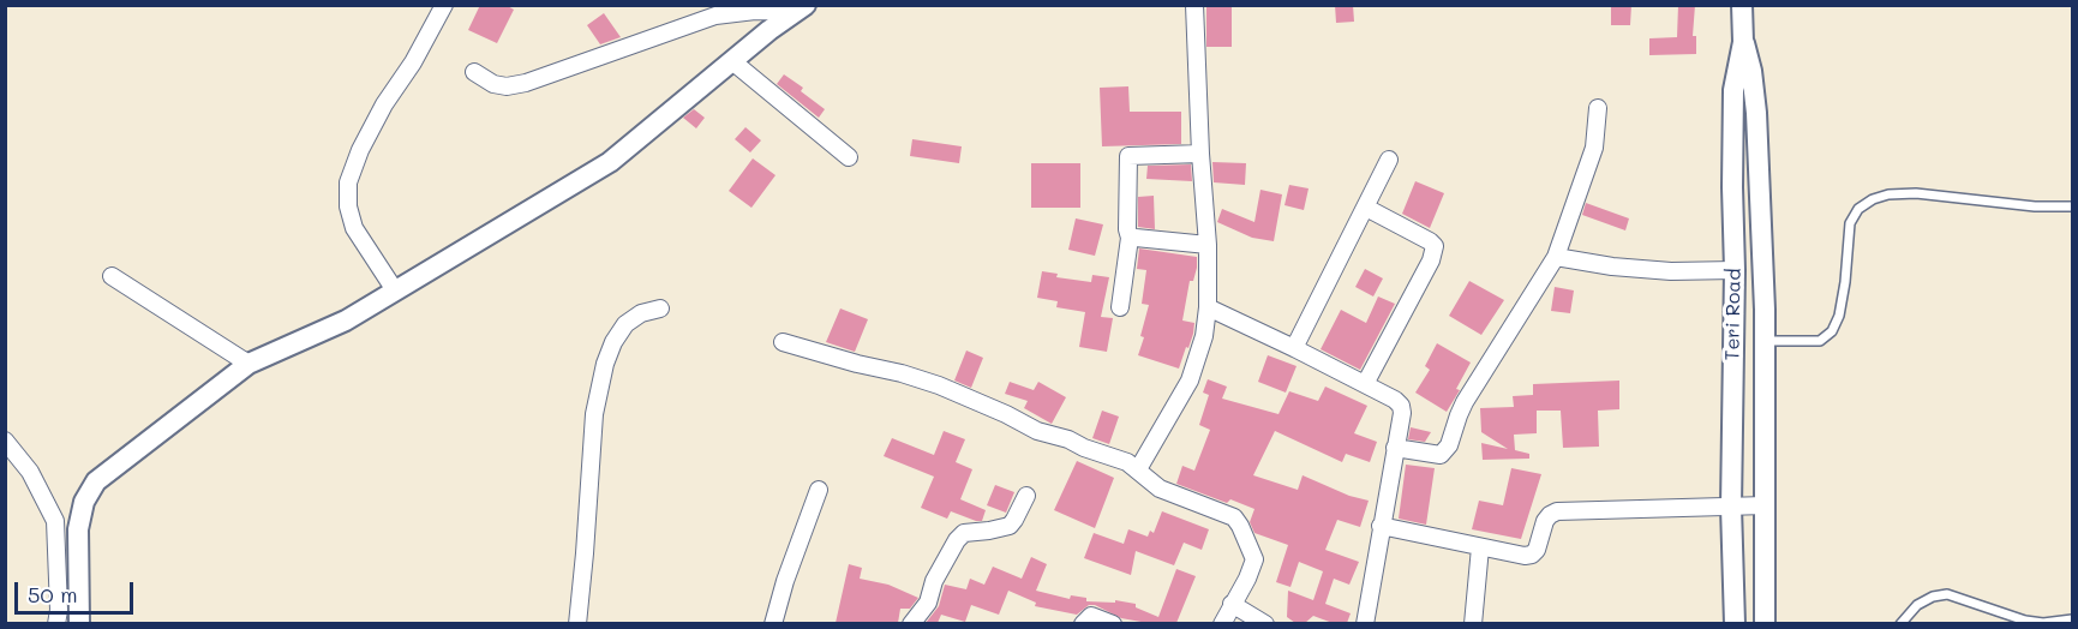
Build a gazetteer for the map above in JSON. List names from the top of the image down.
{
  "streets": {
    "street": ["Teri Road"]
  },
  "scale_bar": "50 m"
}
